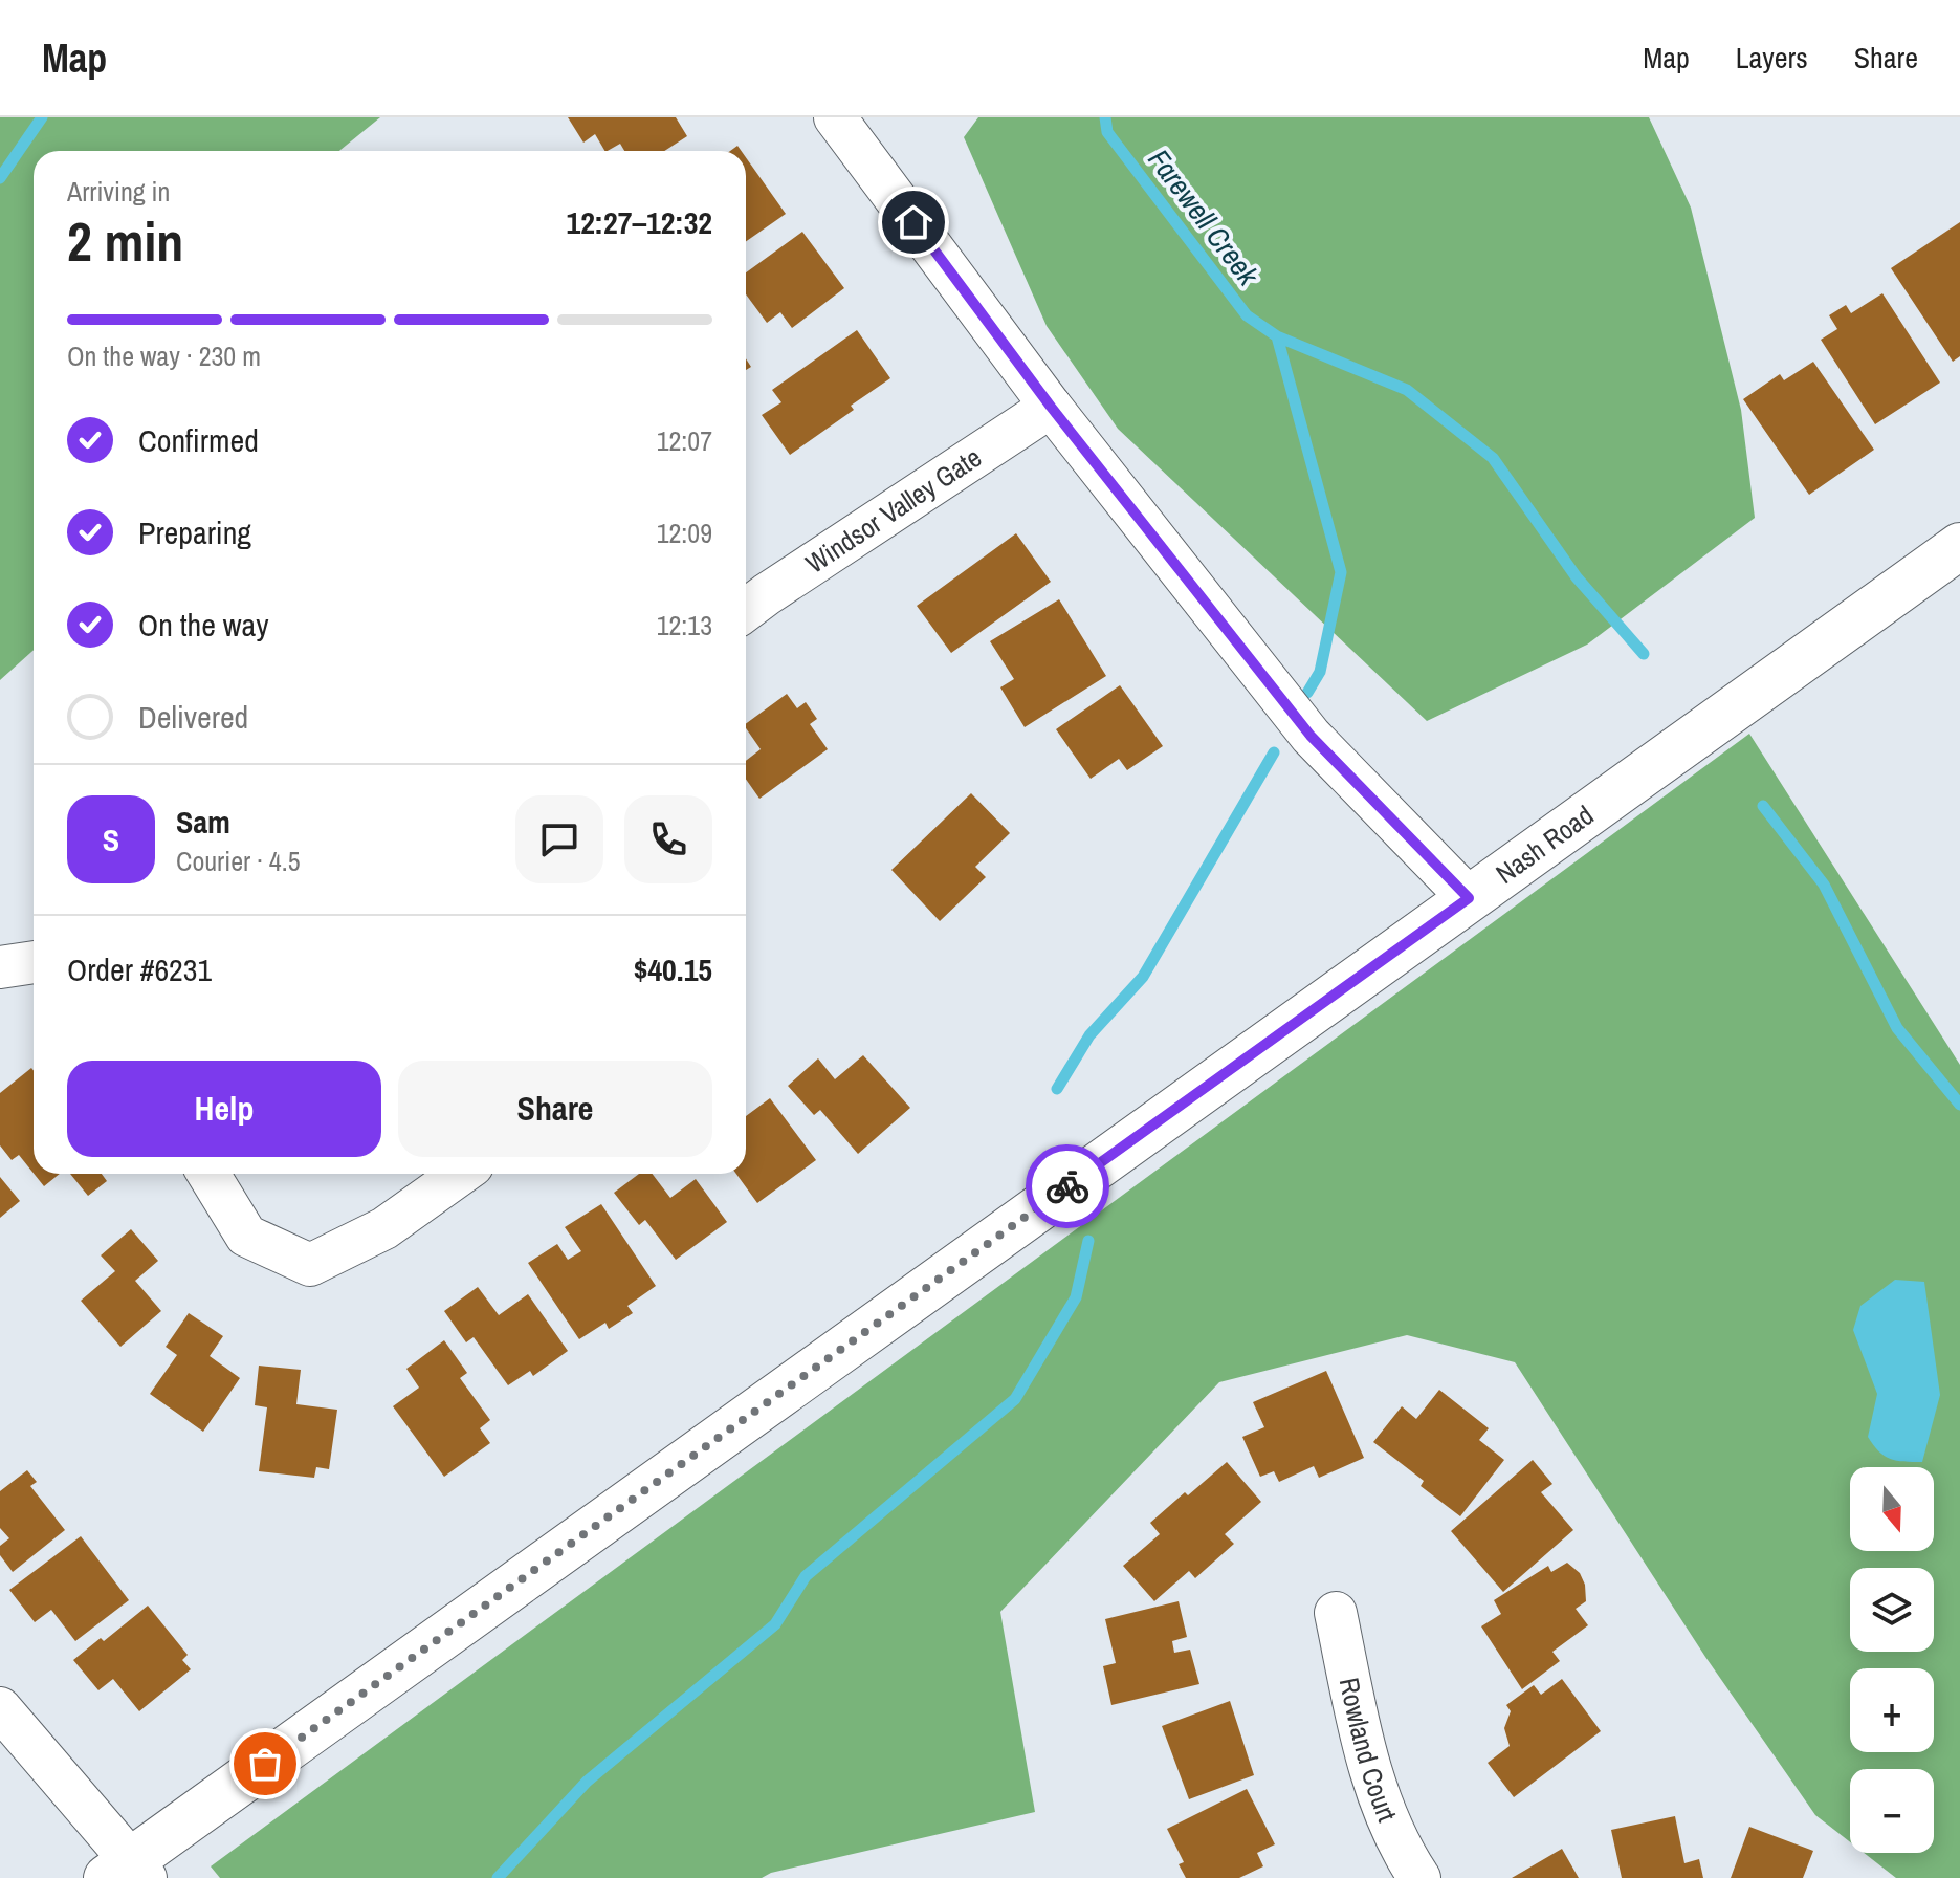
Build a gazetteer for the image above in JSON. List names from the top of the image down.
{
  "streets": {
    "street": ["Windsor Valley Gate", "Nash Road", "Rowland Court"]
  },
  "water": ["Farewell Creek"],
  "north": "bottom",
  "page": {
    "header": "Map",
    "nav": ["Map", "Layers", "Share"],
    "heading": ["2 min", "Arriving in", "12:27–12:32"],
    "panel": [
      "Sam",
      "Courier · 4.5",
      "Order #6231",
      "$40.15"
    ],
    "bar": "On the way · 230 m",
    "list": [
      ["Confirmed", "12:07"],
      ["Preparing", "12:09"],
      ["On the way", "12:13"],
      "Delivered"
    ],
    "round": "S",
    "buttons": ["Help", "Share"],
    "map_buttons": ["+", "−"]
  }
}
